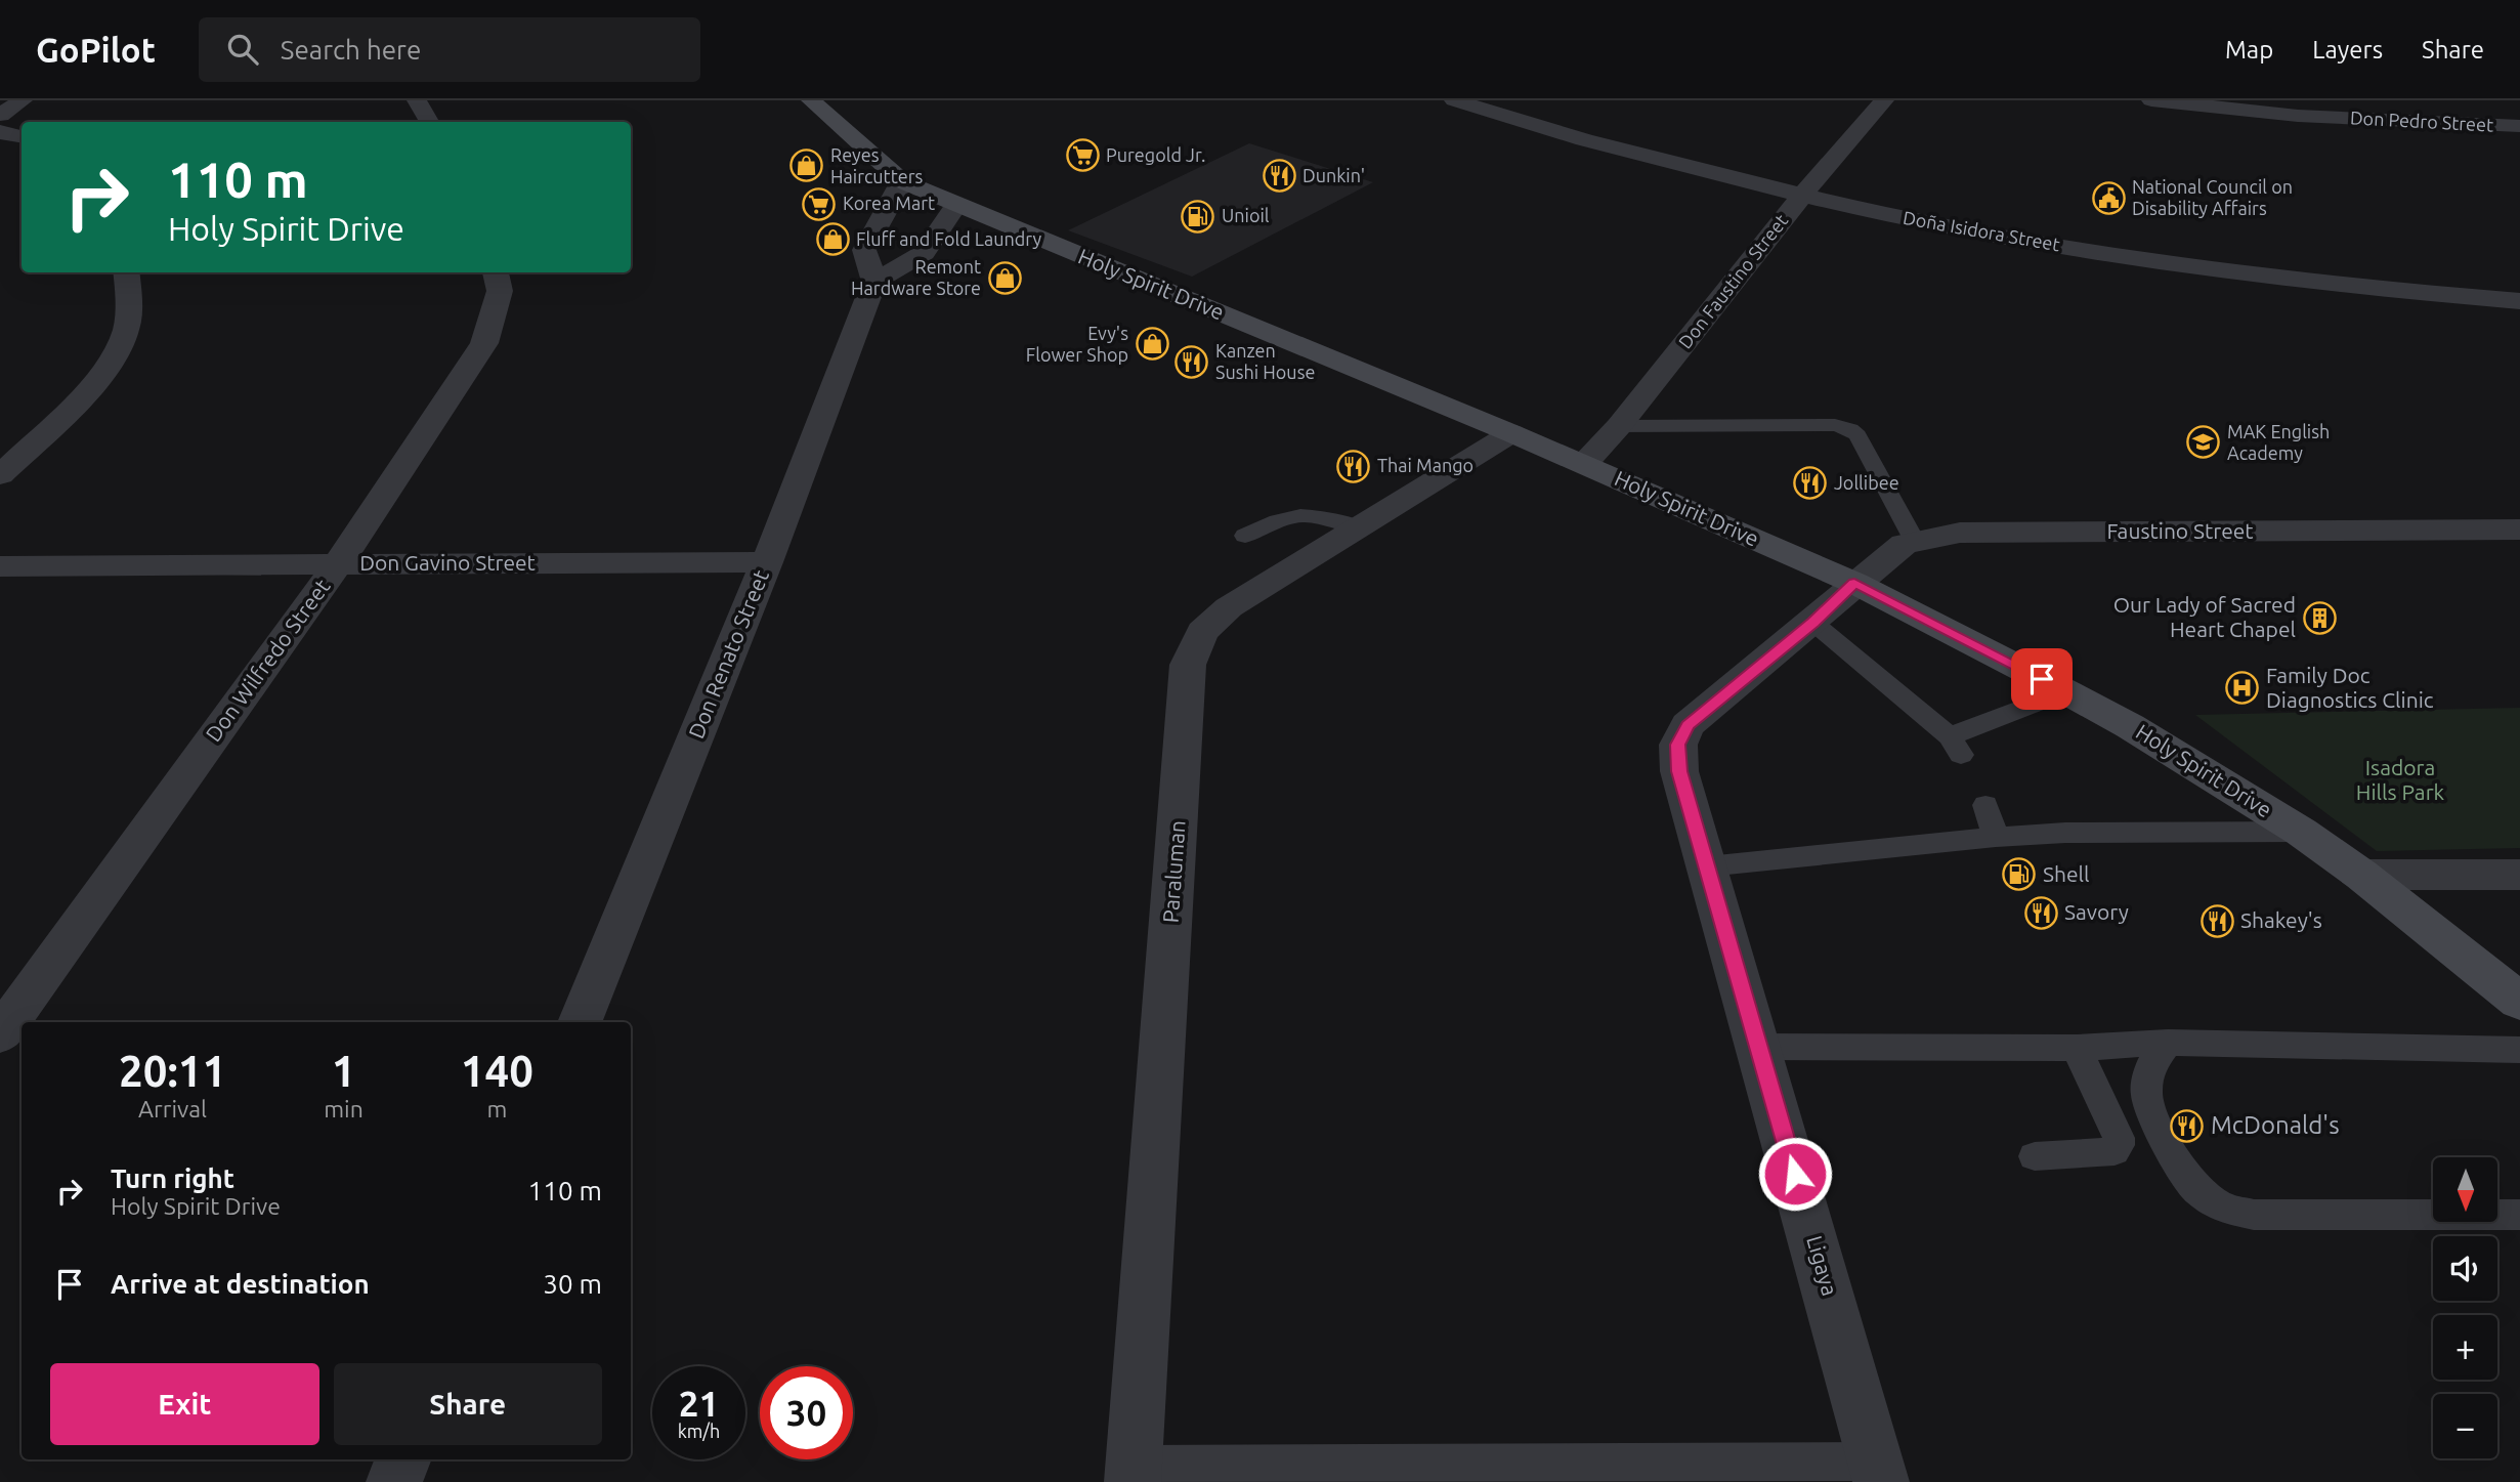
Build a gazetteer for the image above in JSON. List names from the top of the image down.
{
  "streets": {
    "main road": ["Holy Spirit Drive"],
    "street": [
      "Don Pedro Street",
      "Doña Isidora Street",
      "Don Faustino Street",
      "Faustino Street",
      "Don Gavino Street",
      "Don Renato Street",
      "Don Wilfredo Street",
      "Paraluman",
      "Ligaya"
    ]
  },
  "crossings": [
    ["Doña Isidora Street", "Don Faustino Street"],
    ["Don Faustino Street", "Holy Spirit Drive"],
    ["Holy Spirit Drive", "Faustino Street"],
    ["Holy Spirit Drive", "Paraluman"],
    ["Holy Spirit Drive", "Ligaya"],
    ["Faustino Street", "Ligaya"],
    ["Don Gavino Street", "Don Renato Street"],
    ["Don Gavino Street", "Don Wilfredo Street"]
  ],
  "parks": ["Isadora Hills Park"],
  "places": {
    "supermarket": ["Puregold Jr.", "Korea Mart"],
    "shop": [
      "Reyes Haircutters",
      "Fluff and Fold Laundry",
      "Remont Hardware Store",
      "Evy's Flower Shop"
    ],
    "restaurant": [
      "Dunkin'",
      "Kanzen Sushi House",
      "Thai Mango",
      "Jollibee",
      "Savory",
      "Shakey's",
      "McDonald's"
    ],
    "public building": ["National Council on Disability Affairs"],
    "fuel station": ["Unioil", "Shell"],
    "school or university": ["MAK English Academy"],
    "building": ["Our Lady of Sacred Heart Chapel"],
    "hospital": ["Family Doc Diagnostics Clinic"]
  },
  "north": "bottom",
  "page": {
    "header": "GoPilot",
    "search": "Search here",
    "nav": ["Map", "Layers", "Share"],
    "turn": ["110 m", "Holy Spirit Drive"],
    "eta": [
      "20:11",
      "Arrival",
      "1",
      "min",
      "140",
      "m"
    ],
    "list": [
      {
        "name": "Turn right",
        "note": "Holy Spirit Drive",
        "value": "110 m"
      },
      {
        "name": "Arrive at destination",
        "value": "30 m"
      }
    ],
    "map_buttons": ["+", "−"],
    "buttons": ["Exit", "Share"],
    "speed": "21 km/h",
    "limit": "30"
  }
}
